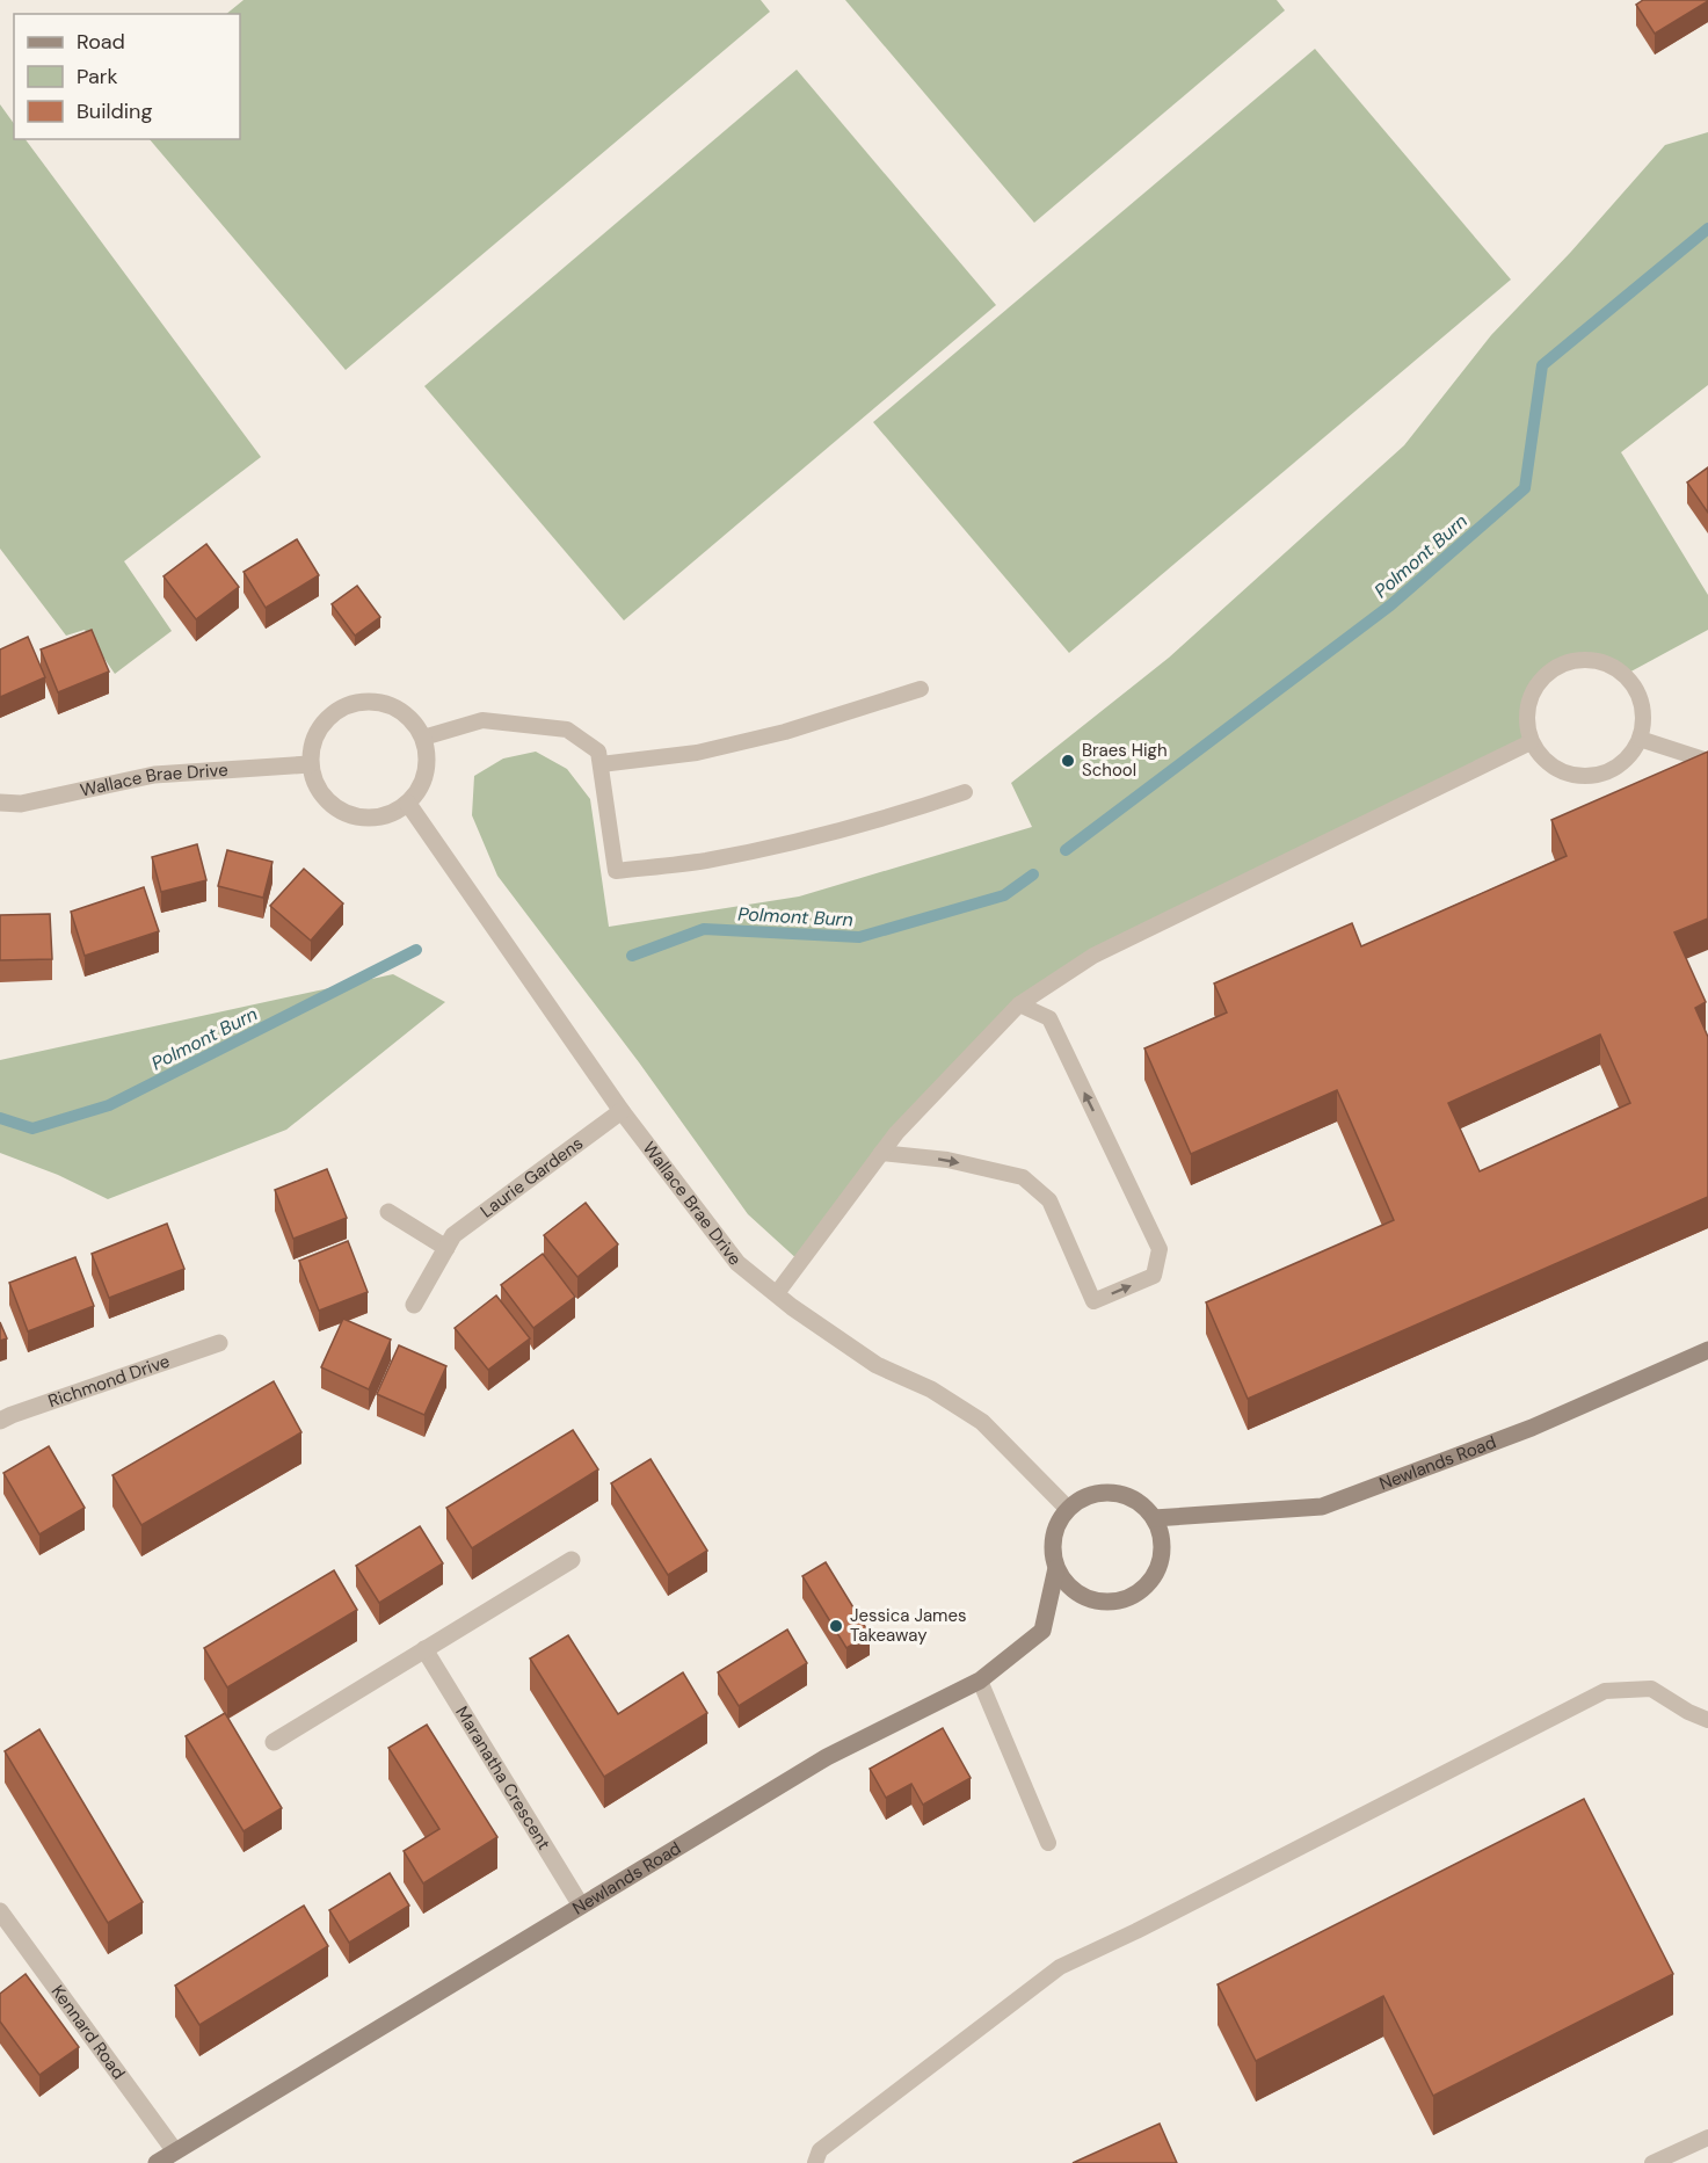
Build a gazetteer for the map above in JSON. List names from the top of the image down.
{
  "streets": {
    "main road": ["Newlands Road"],
    "street": [
      "Wallace Brae Drive",
      "Laurie Gardens",
      "Richmond Drive",
      "Maranatha Crescent",
      "Kennard Road"
    ]
  },
  "crossings": [
    ["Wallace Brae Drive", "Laurie Gardens"],
    ["Wallace Brae Drive", "Newlands Road"],
    ["Newlands Road", "Maranatha Crescent"],
    ["Newlands Road", "Kennard Road"]
  ],
  "water": ["Polmont Burn"],
  "places": ["Braes High School", "Jessica James Takeaway"],
  "legend": ["Road", "Park", "Building"]
}
